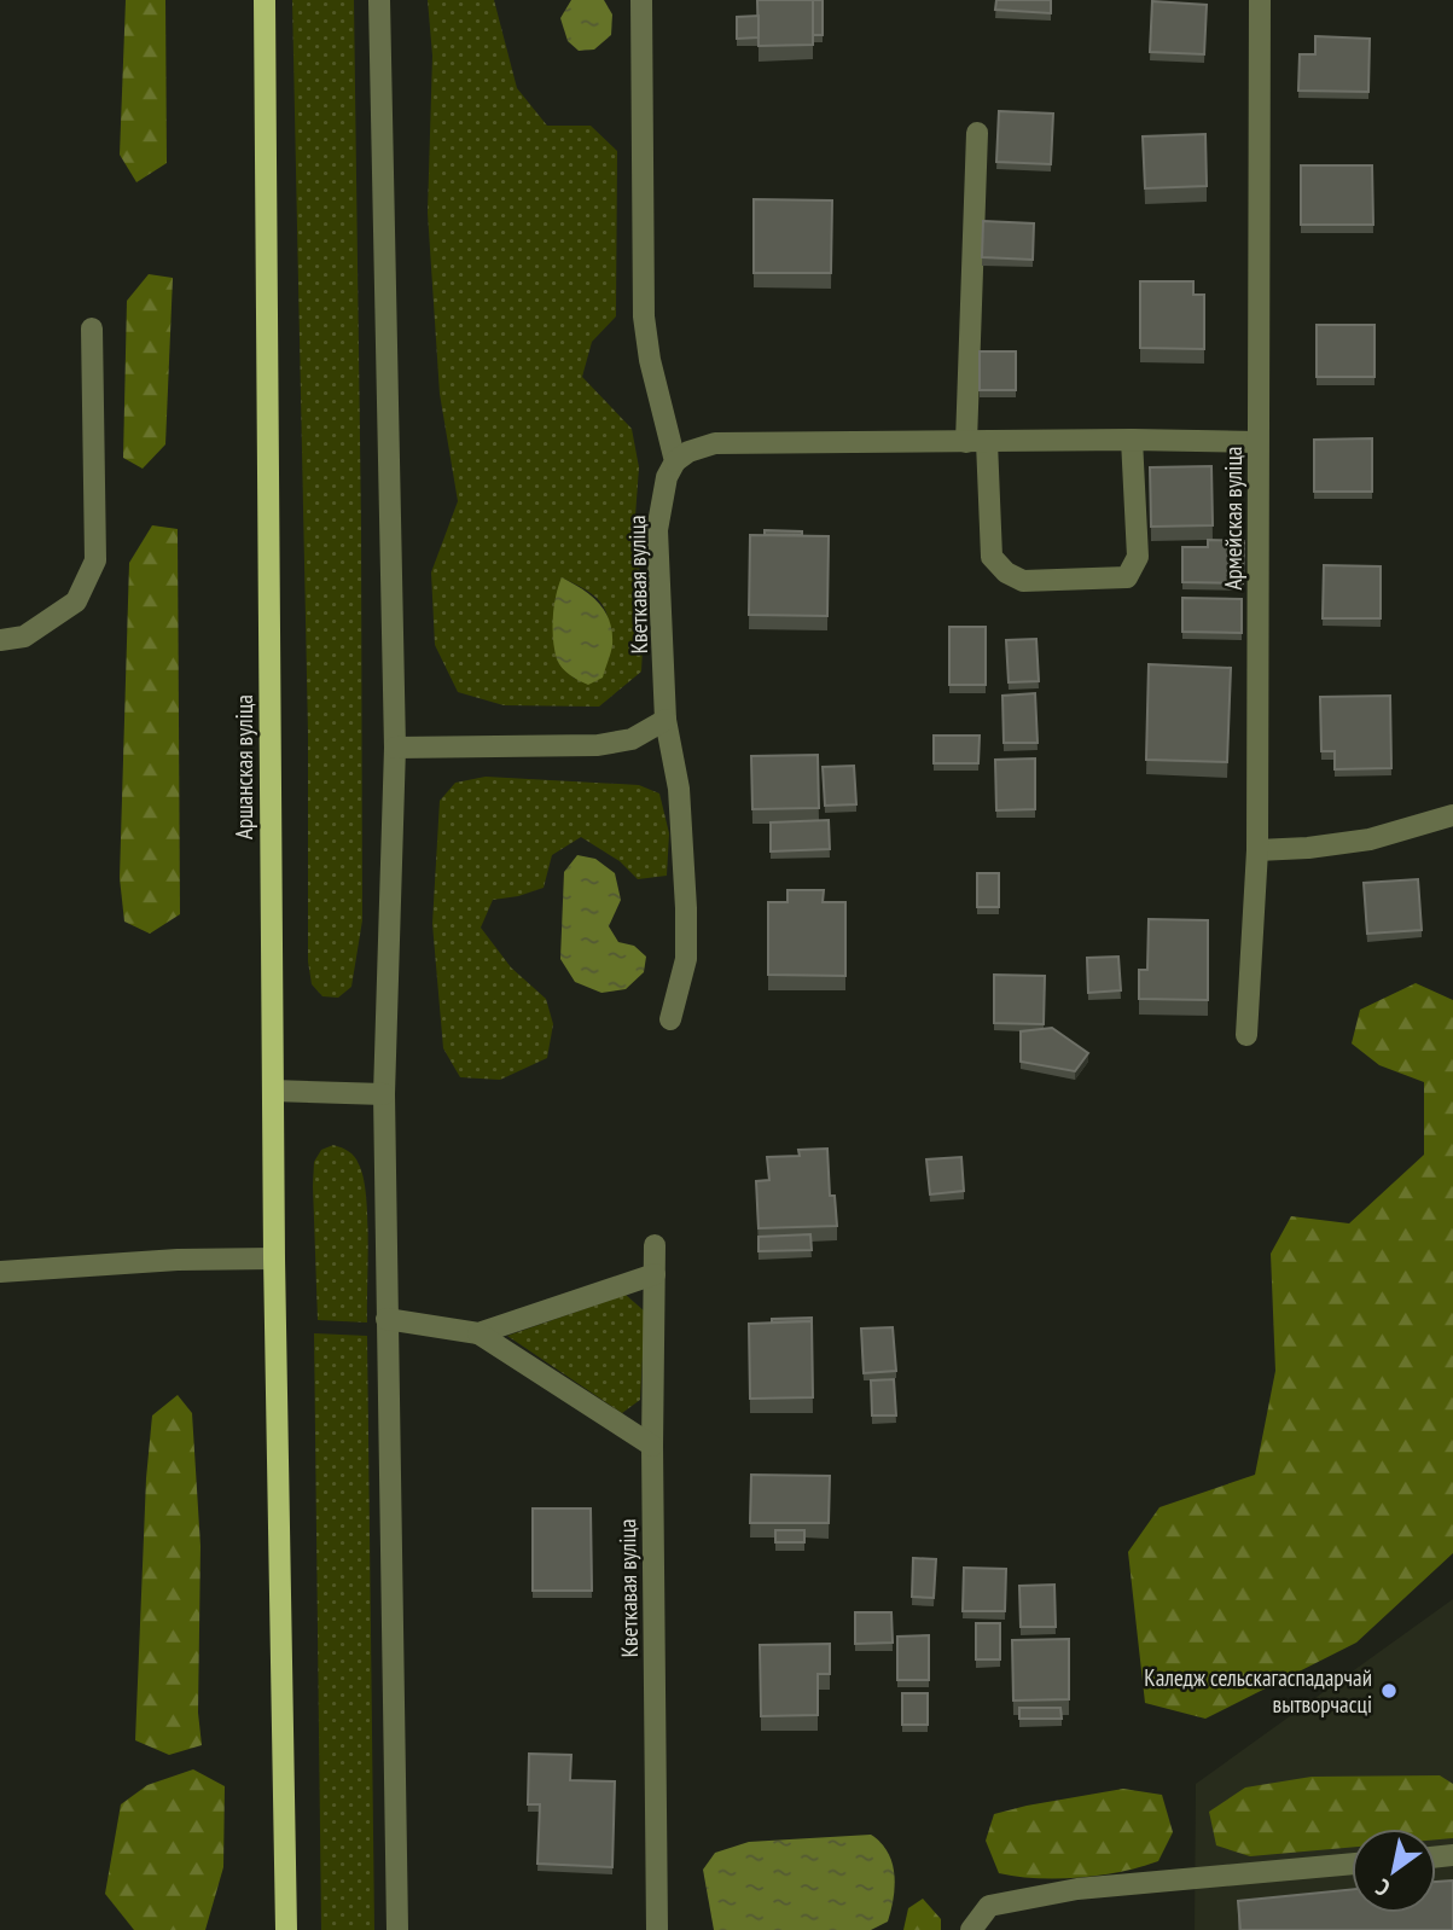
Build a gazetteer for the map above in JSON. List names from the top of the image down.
{
  "streets": {
    "main road": ["Аршанская вуліца"],
    "street": ["Армейская вуліца", "Кветкавая вуліца"]
  },
  "places": ["Каледж сельскагаспадарчай вытворчасці"],
  "north": "bottom left"
}
